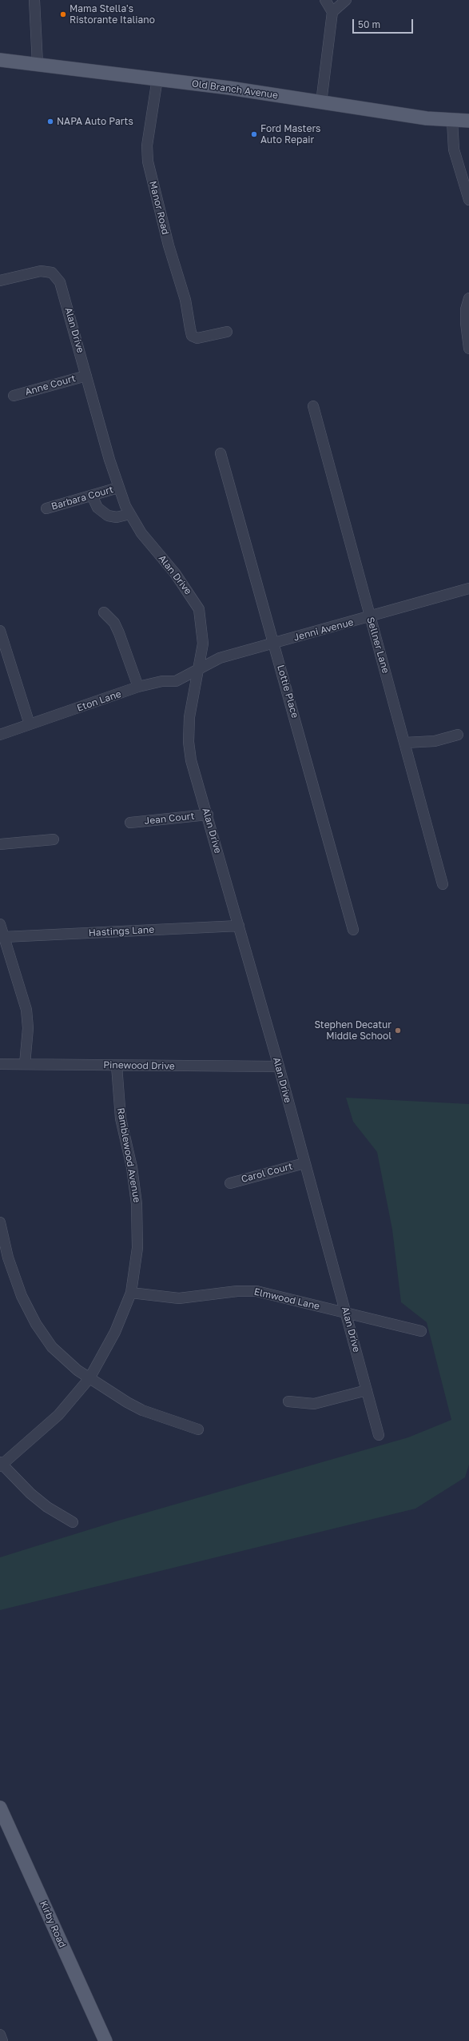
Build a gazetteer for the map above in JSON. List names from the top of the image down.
{
  "streets": {
    "main road": ["Old Branch Avenue", "Kirby Road"],
    "street": [
      "Manor Road",
      "Alan Drive",
      "Anne Court",
      "Barbara Court",
      "Jenni Avenue",
      "Sellner Lane",
      "Lottie Place",
      "Eton Lane",
      "Jean Court",
      "Hastings Lane",
      "Pinewood Drive",
      "Ramblewood Avenue",
      "Carol Court",
      "Elmwood Lane"
    ]
  },
  "crossings": [
    ["Old Branch Avenue", "Manor Road"],
    ["Alan Drive", "Anne Court"],
    ["Alan Drive", "Barbara Court"],
    ["Alan Drive", "Jenni Avenue"],
    ["Alan Drive", "Eton Lane"],
    ["Alan Drive", "Jean Court"],
    ["Alan Drive", "Hastings Lane"],
    ["Alan Drive", "Pinewood Drive"],
    ["Alan Drive", "Carol Court"],
    ["Alan Drive", "Elmwood Lane"],
    ["Jenni Avenue", "Sellner Lane"],
    ["Jenni Avenue", "Lottie Place"],
    ["Jenni Avenue", "Eton Lane"],
    ["Pinewood Drive", "Ramblewood Avenue"],
    ["Ramblewood Avenue", "Elmwood Lane"]
  ],
  "places": [
    "Mama Stella's Ristorante Italiano",
    "NAPA Auto Parts",
    "Ford Masters Auto Repair",
    "Stephen Decatur Middle School"
  ],
  "scale_bar": "50 m"
}
